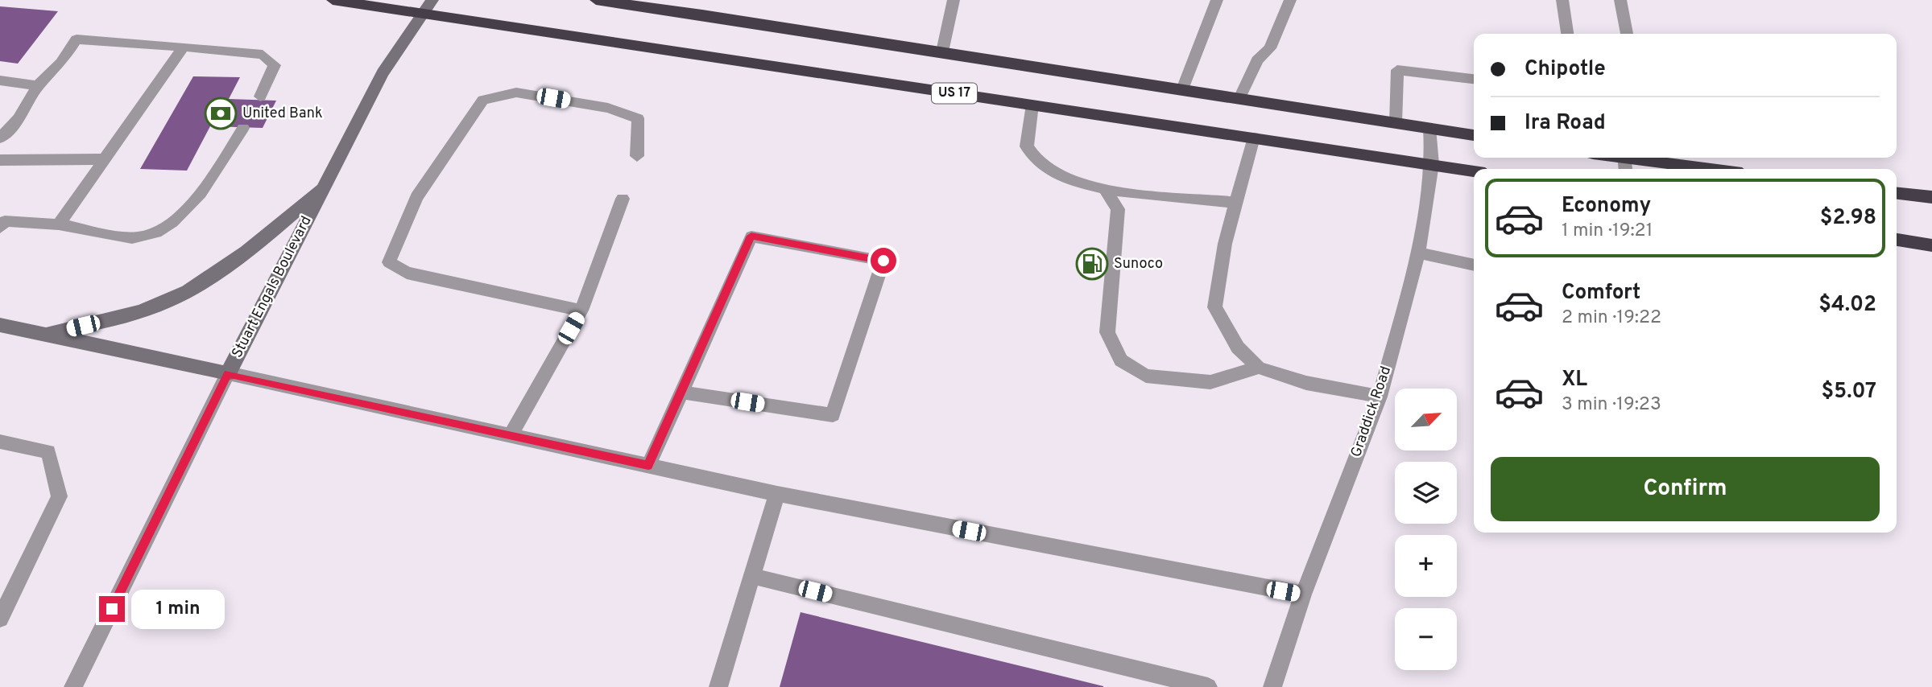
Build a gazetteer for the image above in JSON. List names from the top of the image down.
{
  "streets": {
    "highway": ["US 17"],
    "street": ["Stuart Engals Boulevard"],
    "lane": ["Graddick Road"]
  },
  "crossings": [
    ["US 17", "Stuart Engals Boulevard"],
    ["US 17", "Graddick Road"]
  ],
  "places": {
    "bank": ["United Bank"],
    "fuel station": ["Sunoco"]
  },
  "north": "top right",
  "page": {
    "banner": ["Chipotle", "Ira Road"],
    "list": [
      {
        "name": "Economy",
        "note": "1 min · 19:21",
        "value": "$2.98"
      },
      {
        "name": "Comfort",
        "note": "2 min · 19:22",
        "value": "$4.02"
      },
      {
        "name": "XL",
        "note": "3 min · 19:23",
        "value": "$5.07"
      }
    ],
    "map_buttons": ["+", "−"],
    "buttons": "Confirm",
    "bubble": "1 min"
  }
}
